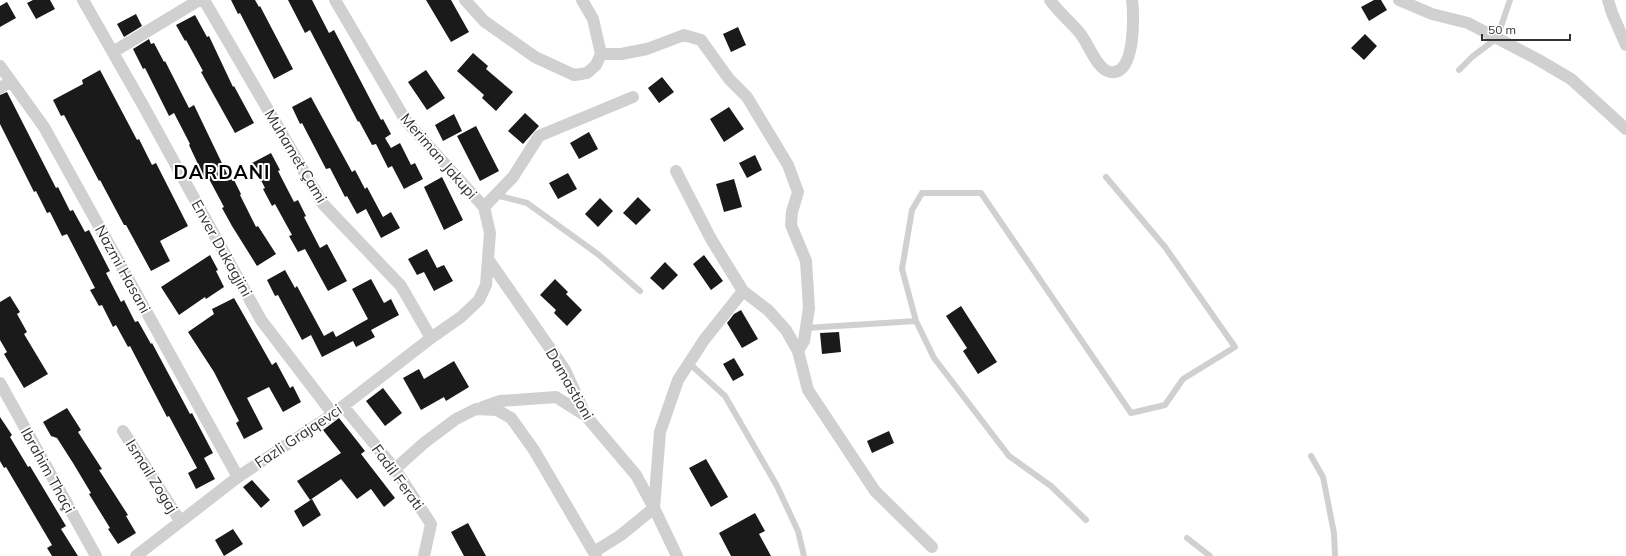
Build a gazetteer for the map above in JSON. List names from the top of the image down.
{
  "streets": {
    "street": [
      "Muhamet Çami",
      "Meriman Jakupi",
      "Enver Dukagjini",
      "Nazmi Hasani",
      "Damastioni",
      "Fazli Grajqevci",
      "Ibrahim Thaçi",
      "Ismail Zogaj",
      "Fadil Ferati"
    ]
  },
  "crossings": [
    ["Muhamet Çami", "Fazli Grajqevci"],
    ["Meriman Jakupi", "Damastioni"],
    ["Meriman Jakupi", "Fazli Grajqevci"],
    ["Enver Dukagjini", "Fazli Grajqevci"],
    ["Nazmi Hasani", "Fazli Grajqevci"],
    ["Fazli Grajqevci", "Ismail Zogaj"],
    ["Fazli Grajqevci", "Fadil Ferati"]
  ],
  "districts": ["DARDANI"],
  "scale_bar": "50 m"
}
